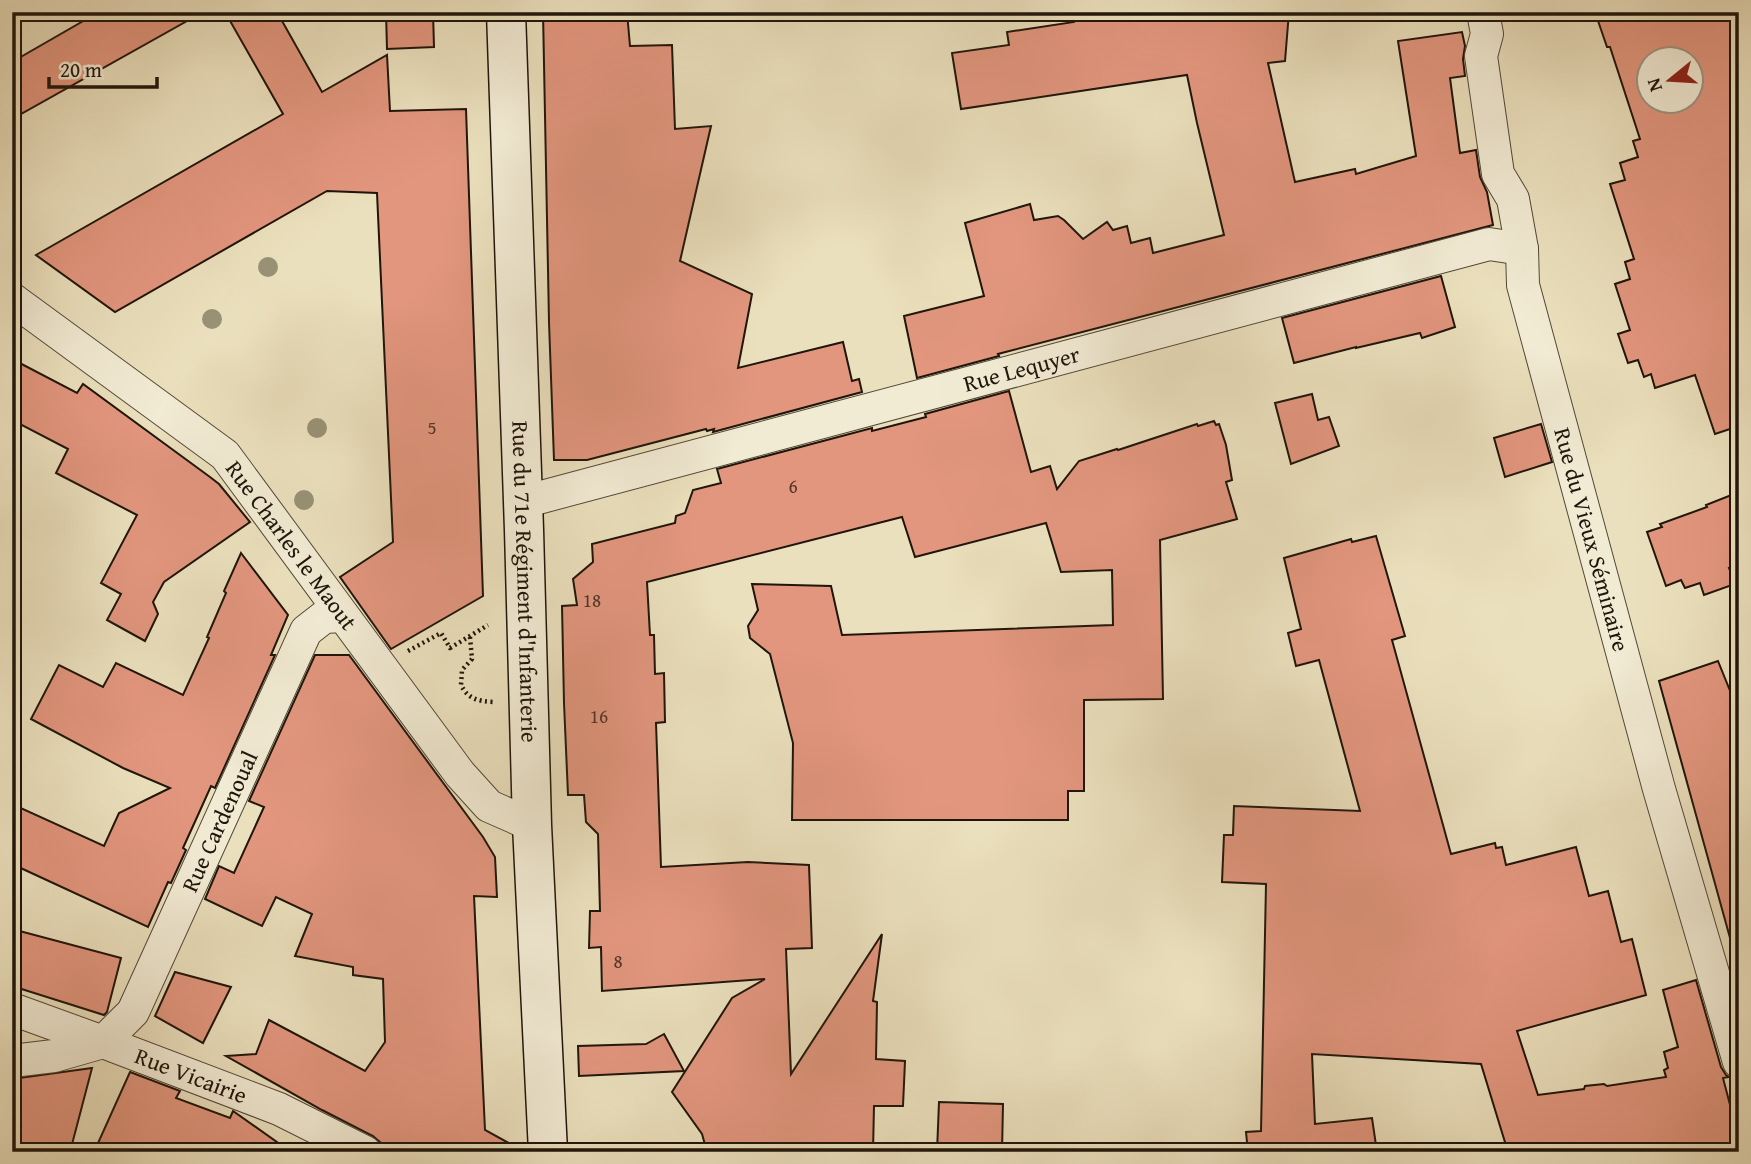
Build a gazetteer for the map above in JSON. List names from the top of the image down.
{
  "streets": {
    "main road": ["Rue du 71e Régiment d'Infanterie"],
    "street": [
      "Rue Lequyer",
      "Rue du Vieux Séminaire",
      "Rue Charles le Maout",
      "Rue Cardenoual",
      "Rue Vicairie"
    ]
  },
  "crossings": [
    ["Rue Lequyer", "Rue du Vieux Séminaire"],
    ["Rue Lequyer", "Rue du 71e Régiment d'Infanterie"],
    ["Rue Charles le Maout", "Rue du 71e Régiment d'Infanterie"],
    ["Rue Charles le Maout", "Rue Cardenoual"],
    ["Rue Cardenoual", "Rue Vicairie"]
  ],
  "house_numbers": [
    "5",
    "6",
    "18",
    "16",
    "8"
  ],
  "scale_bar": "20 m",
  "north": "left"
}
